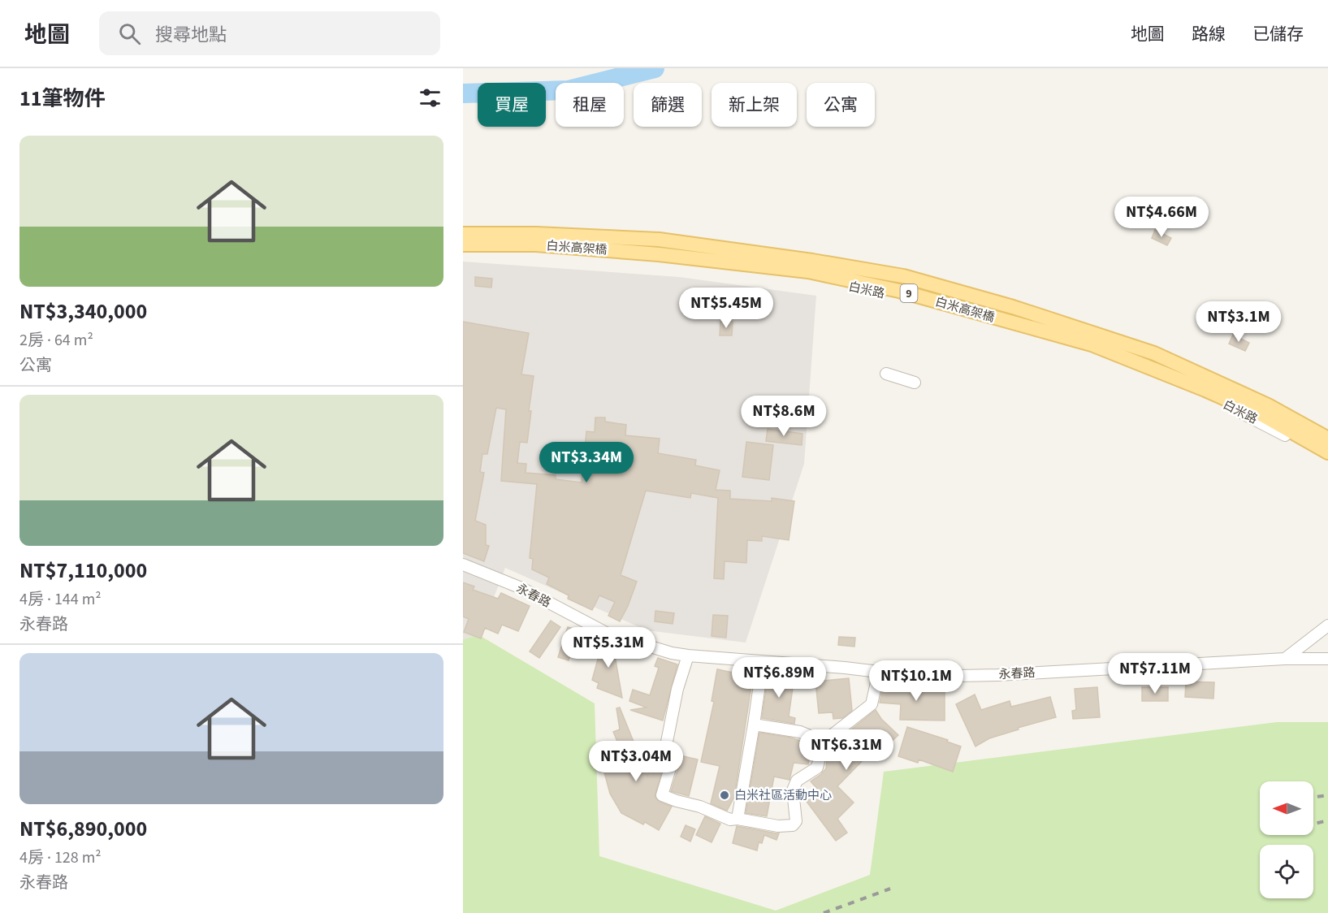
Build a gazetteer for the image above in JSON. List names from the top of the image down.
{
  "streets": {
    "main road": ["白米高架橋", "9"],
    "street": ["白米路", "永春路"]
  },
  "places": ["白米社區活動中心"],
  "north": "left",
  "page": {
    "header": "地圖",
    "search": "搜尋地點",
    "nav": ["地圖", "路線", "已儲存"],
    "heading": "11筆物件",
    "chip": [
      "買屋",
      "租屋",
      "篩選",
      "新上架",
      "公寓"
    ],
    "list": [
      {
        "name": "NT$3,340,000",
        "note": "2房 · 64 m² · 公寓"
      },
      {
        "name": "NT$7,110,000",
        "note": "4房 · 144 m² · 永春路"
      },
      {
        "name": "NT$6,890,000",
        "note": "4房 · 128 m² · 永春路"
      }
    ],
    "price": [
      "NT$4.66M",
      "NT$5.45M",
      "NT$3.1M",
      "NT$8.6M",
      "NT$3.34M",
      "NT$5.31M",
      "NT$7.11M",
      "NT$6.89M",
      "NT$10.1M",
      "NT$6.31M",
      "NT$3.04M"
    ]
  }
}
